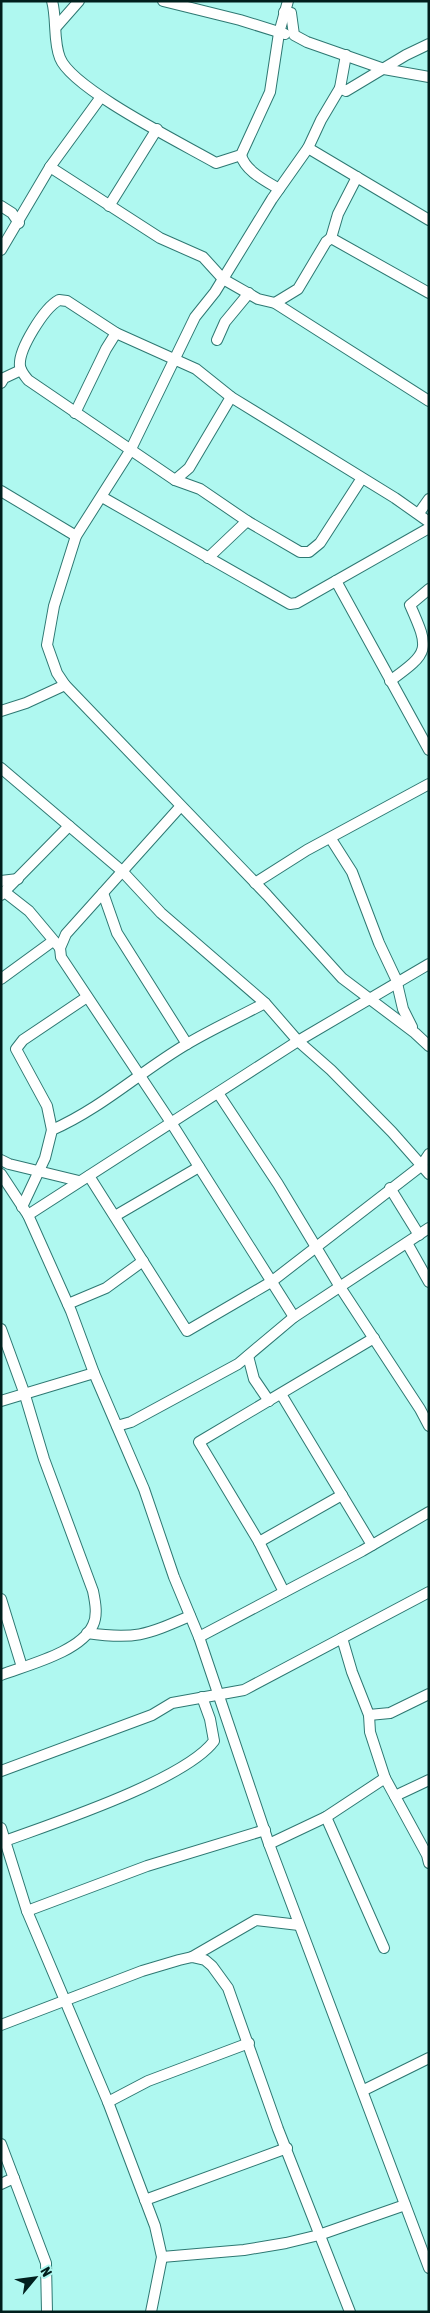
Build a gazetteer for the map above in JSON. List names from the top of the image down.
{
  "north": "top right"
}
